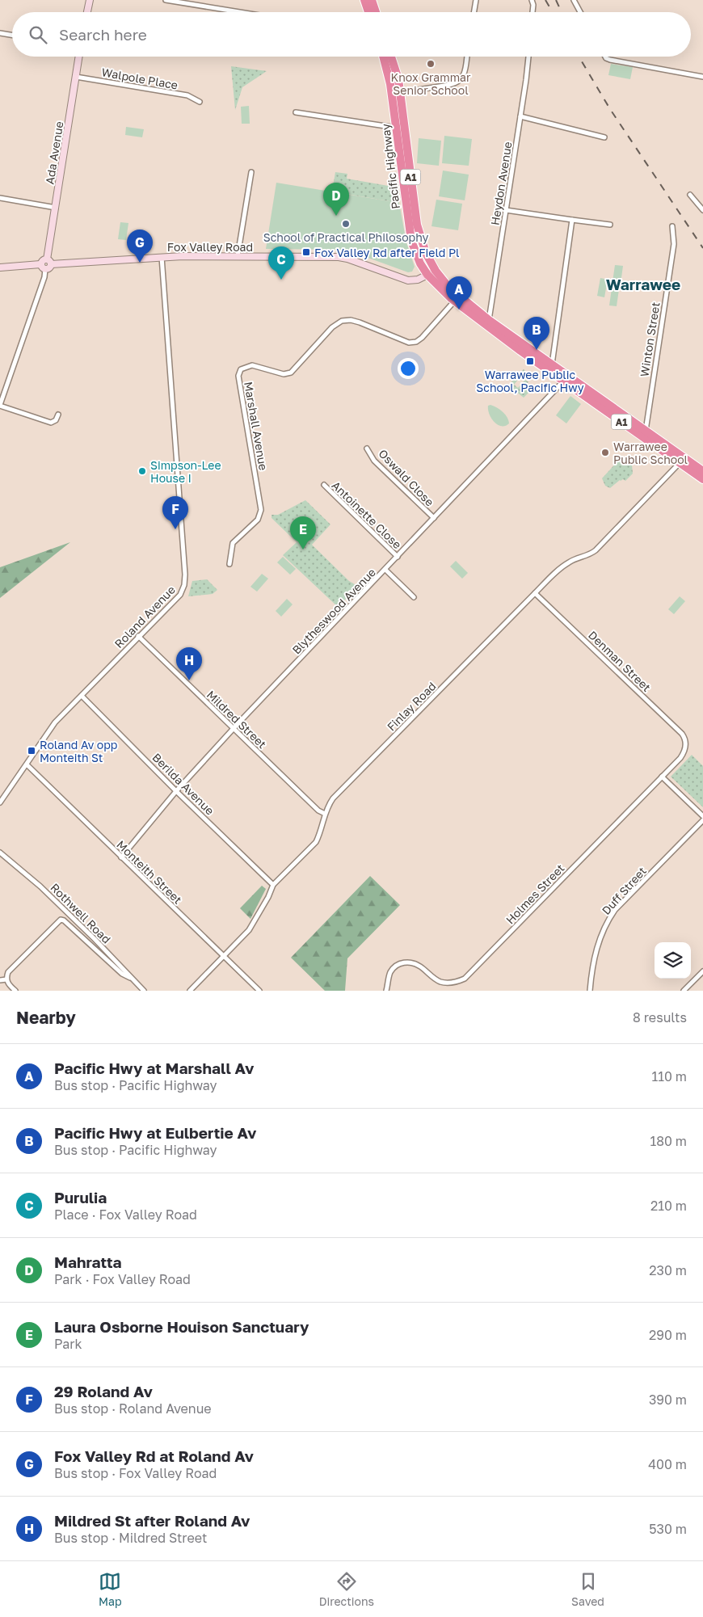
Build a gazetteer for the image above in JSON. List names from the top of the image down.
{
  "streets": {
    "highway": ["Pacific Highway", "A1"],
    "main road": ["Ada Avenue", "Fox Valley Road"],
    "street": [
      "Walpole Place",
      "Heydon Avenue",
      "Winton Street",
      "Marshall Avenue",
      "Oswald Close",
      "Antoinette Close",
      "Blytheswood Avenue",
      "Roland Avenue",
      "Denman Street",
      "Finlay Road",
      "Mildred Street",
      "Berilda Avenue",
      "Monteith Street",
      "Duff Street",
      "Holmes Street",
      "Rothwell Road"
    ]
  },
  "crossings": [
    ["Walpole Place", "Ada Avenue"],
    ["Ada Avenue", "Fox Valley Road"],
    ["Pacific Highway", "Heydon Avenue"],
    ["Pacific Highway", "Fox Valley Road"],
    ["Pacific Highway", "Winton Street"],
    ["Pacific Highway", "Marshall Avenue"],
    ["Pacific Highway", "Blytheswood Avenue"],
    ["Pacific Highway", "Finlay Road"],
    ["Fox Valley Road", "Roland Avenue"],
    ["Oswald Close", "Blytheswood Avenue"],
    ["Antoinette Close", "Blytheswood Avenue"],
    ["Blytheswood Avenue", "Mildred Street"],
    ["Blytheswood Avenue", "Berilda Avenue"],
    ["Blytheswood Avenue", "Monteith Street"],
    ["Roland Avenue", "Mildred Street"],
    ["Roland Avenue", "Berilda Avenue"],
    ["Roland Avenue", "Monteith Street"],
    ["Denman Street", "Finlay Road"],
    ["Denman Street", "Holmes Street"],
    ["Finlay Road", "Mildred Street"],
    ["Finlay Road", "Berilda Avenue"],
    ["Finlay Road", "Monteith Street"]
  ],
  "districts": ["Warrawee"],
  "places": {
    "other": [
      "Knox Grammar Senior School",
      "School of Practical Philosophy",
      "Warrawee Public School",
      "Simpson-Lee House I"
    ],
    "transit": ["Fox Valley Rd after Field Pl", "Warrawee Public School, Pacific Hwy", "Roland Av opp Monteith St"]
  },
  "page": {
    "search": "Search here",
    "pins": [
      "D",
      "G",
      "C",
      "A",
      "B",
      "F",
      "E",
      "H"
    ],
    "heading": ["Nearby", "8 results"],
    "list": [
      {
        "mark": "A",
        "name": "Pacific Hwy at Marshall Av",
        "note": "Bus stop · Pacific Highway",
        "value": "110 m"
      },
      {
        "mark": "B",
        "name": "Pacific Hwy at Eulbertie Av",
        "note": "Bus stop · Pacific Highway",
        "value": "180 m"
      },
      {
        "mark": "C",
        "name": "Purulia",
        "note": "Place · Fox Valley Road",
        "value": "210 m"
      },
      {
        "mark": "D",
        "name": "Mahratta",
        "note": "Park · Fox Valley Road",
        "value": "230 m"
      },
      {
        "mark": "E",
        "name": "Laura Osborne Houison Sanctuary",
        "note": "Park",
        "value": "290 m"
      },
      {
        "mark": "F",
        "name": "29 Roland Av",
        "note": "Bus stop · Roland Avenue",
        "value": "390 m"
      },
      {
        "mark": "G",
        "name": "Fox Valley Rd at Roland Av",
        "note": "Bus stop · Fox Valley Road",
        "value": "400 m"
      },
      {
        "mark": "H",
        "name": "Mildred St after Roland Av",
        "note": "Bus stop · Mildred Street",
        "value": "530 m"
      }
    ],
    "nav": ["Map", "Directions", "Saved"]
  }
}
